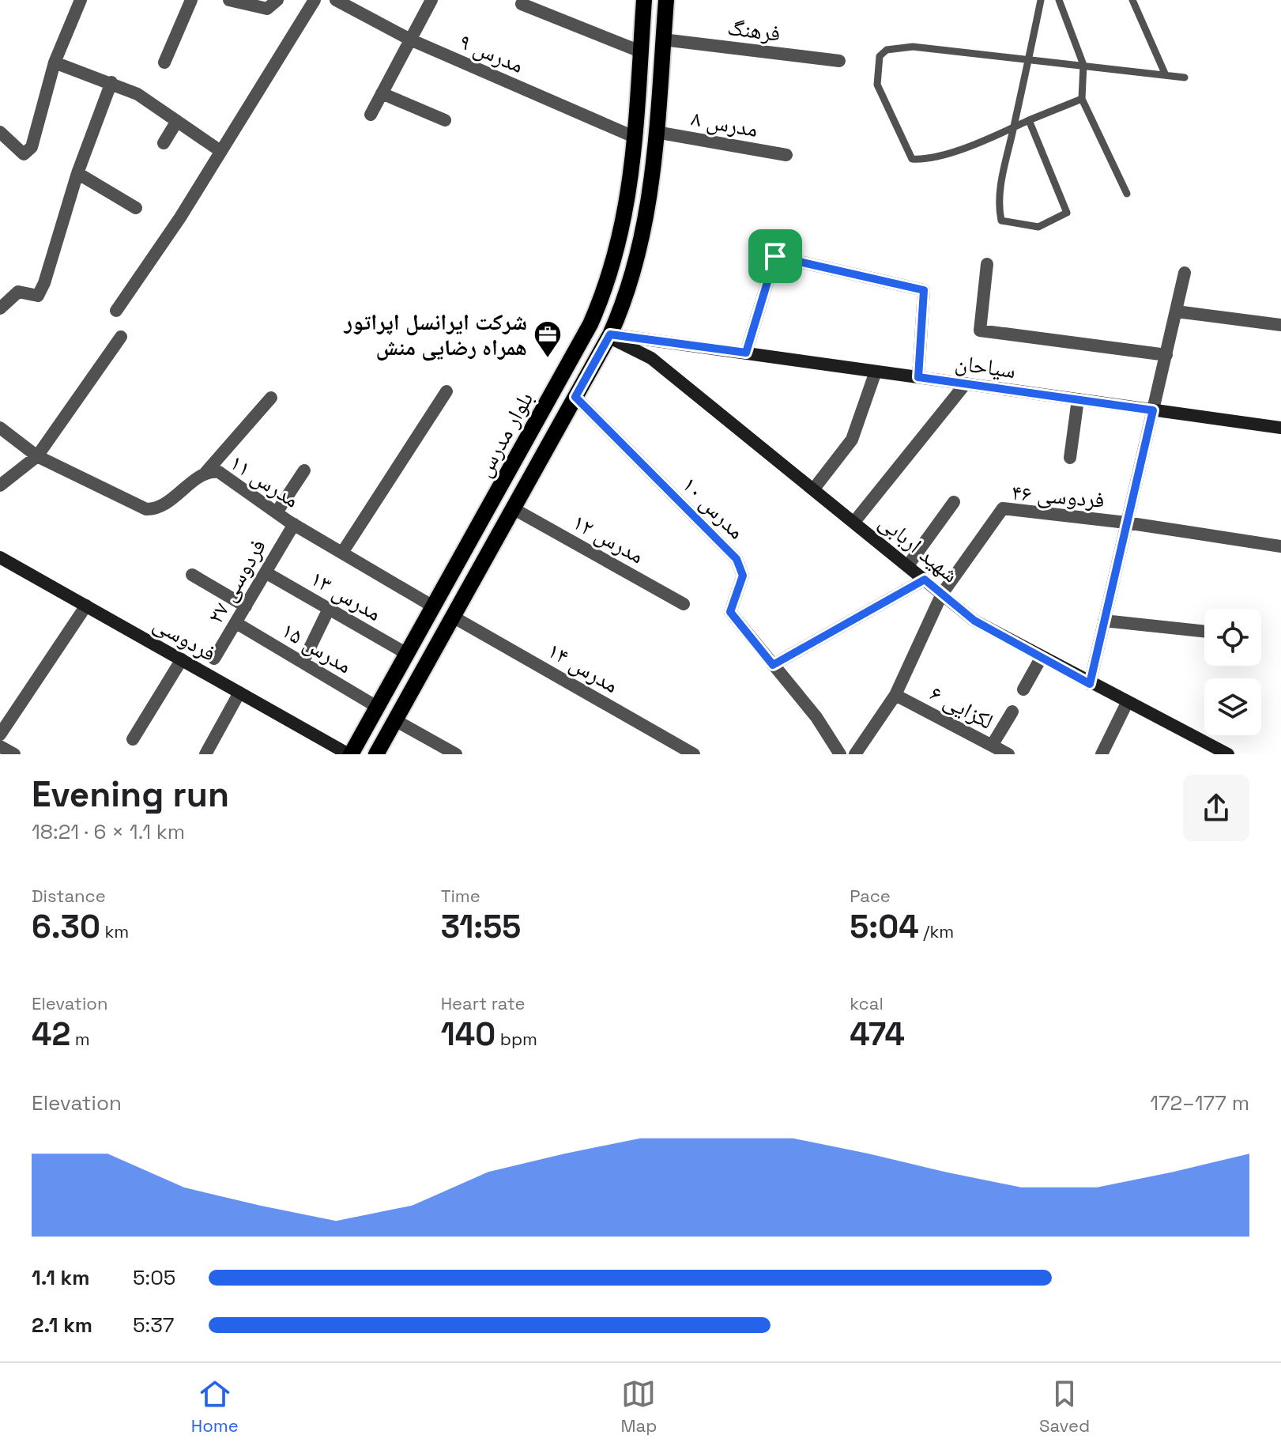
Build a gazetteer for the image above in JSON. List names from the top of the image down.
{
  "streets": {
    "main road": ["بلوار مدرس"],
    "street": [
      "فرهنگ",
      "مدرس ۹",
      "مدرس ۸",
      "سیاحان",
      "مدرس ۱۱",
      "فردوسی ۴۶",
      "مدرس ۱۰",
      "مدرس ۱۲",
      "شهید اربابی",
      "فردوسی ۲۷",
      "مدرس ۱۳",
      "فردوسی",
      "مدرس ۱۵",
      "مدرس ۱۴",
      "لکزایی ۶"
    ]
  },
  "crossings": [
    ["فرهنگ", "بلوار مدرس"],
    ["مدرس ۹", "بلوار مدرس"],
    ["مدرس ۸", "بلوار مدرس"],
    ["سیاحان", "بلوار مدرس"],
    ["سیاحان", "شهید اربابی"],
    ["بلوار مدرس", "مدرس ۱۱"],
    ["بلوار مدرس", "مدرس ۱۰"],
    ["بلوار مدرس", "مدرس ۱۲"],
    ["بلوار مدرس", "شهید اربابی"],
    ["بلوار مدرس", "مدرس ۱۳"],
    ["بلوار مدرس", "فردوسی"],
    ["بلوار مدرس", "مدرس ۱۵"],
    ["بلوار مدرس", "مدرس ۱۴"],
    ["مدرس ۱۱", "فردوسی ۲۷"],
    ["فردوسی ۴۶", "شهید اربابی"],
    ["فردوسی ۴۶", "لکزایی ۶"],
    ["فردوسی ۲۷", "مدرس ۱۳"],
    ["فردوسی ۲۷", "مدرس ۱۵"]
  ],
  "places": {
    "office": ["شرکت ایرانسل اپراتور همراه رضایی منش"]
  },
  "page": {
    "heading": ["Evening run", "18:21 · 6 × 1.1 km"],
    "stats": [
      ["Distance", "6.30 km"],
      ["Time", "31:55"],
      ["Pace", "5:04 /km"],
      ["Elevation", "42 m"],
      ["Heart rate", "140 bpm"],
      ["kcal", "474"]
    ],
    "chart": ["Elevation", "172–177 m"],
    "list": [
      {
        "name": "1.1 km",
        "note": "5:05"
      },
      {
        "name": "2.1 km",
        "note": "5:37"
      }
    ],
    "tabs": ["Home", "Map", "Saved"]
  }
}
